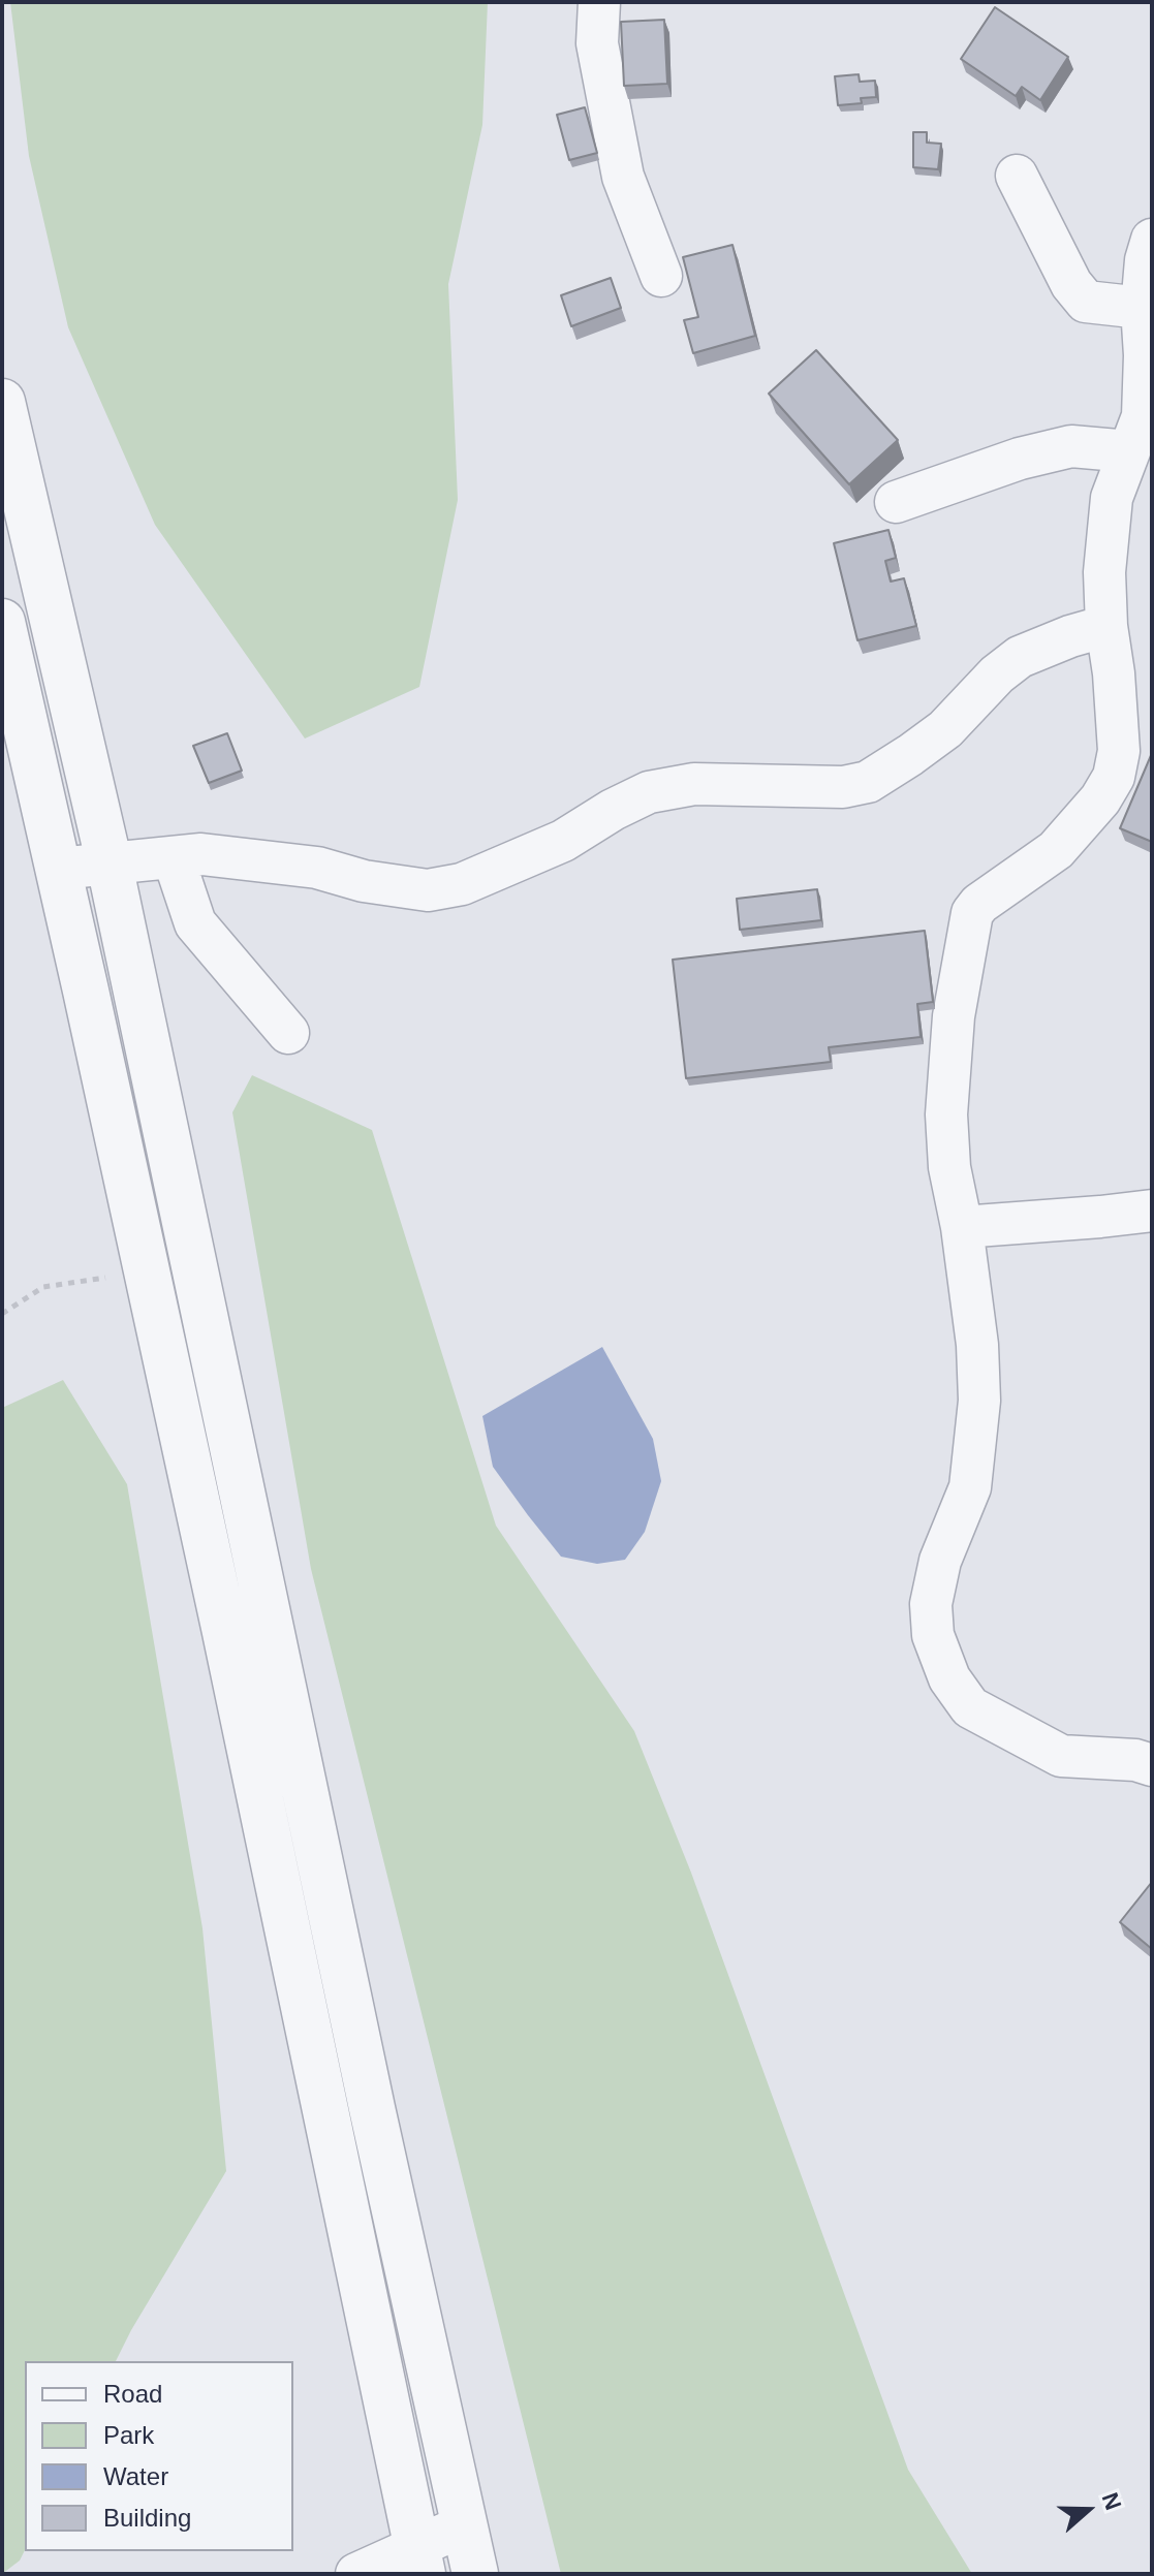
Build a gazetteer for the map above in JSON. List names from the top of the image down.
{
  "legend": [
    "Road",
    "Park",
    "Water",
    "Building"
  ],
  "north": "right"
}
